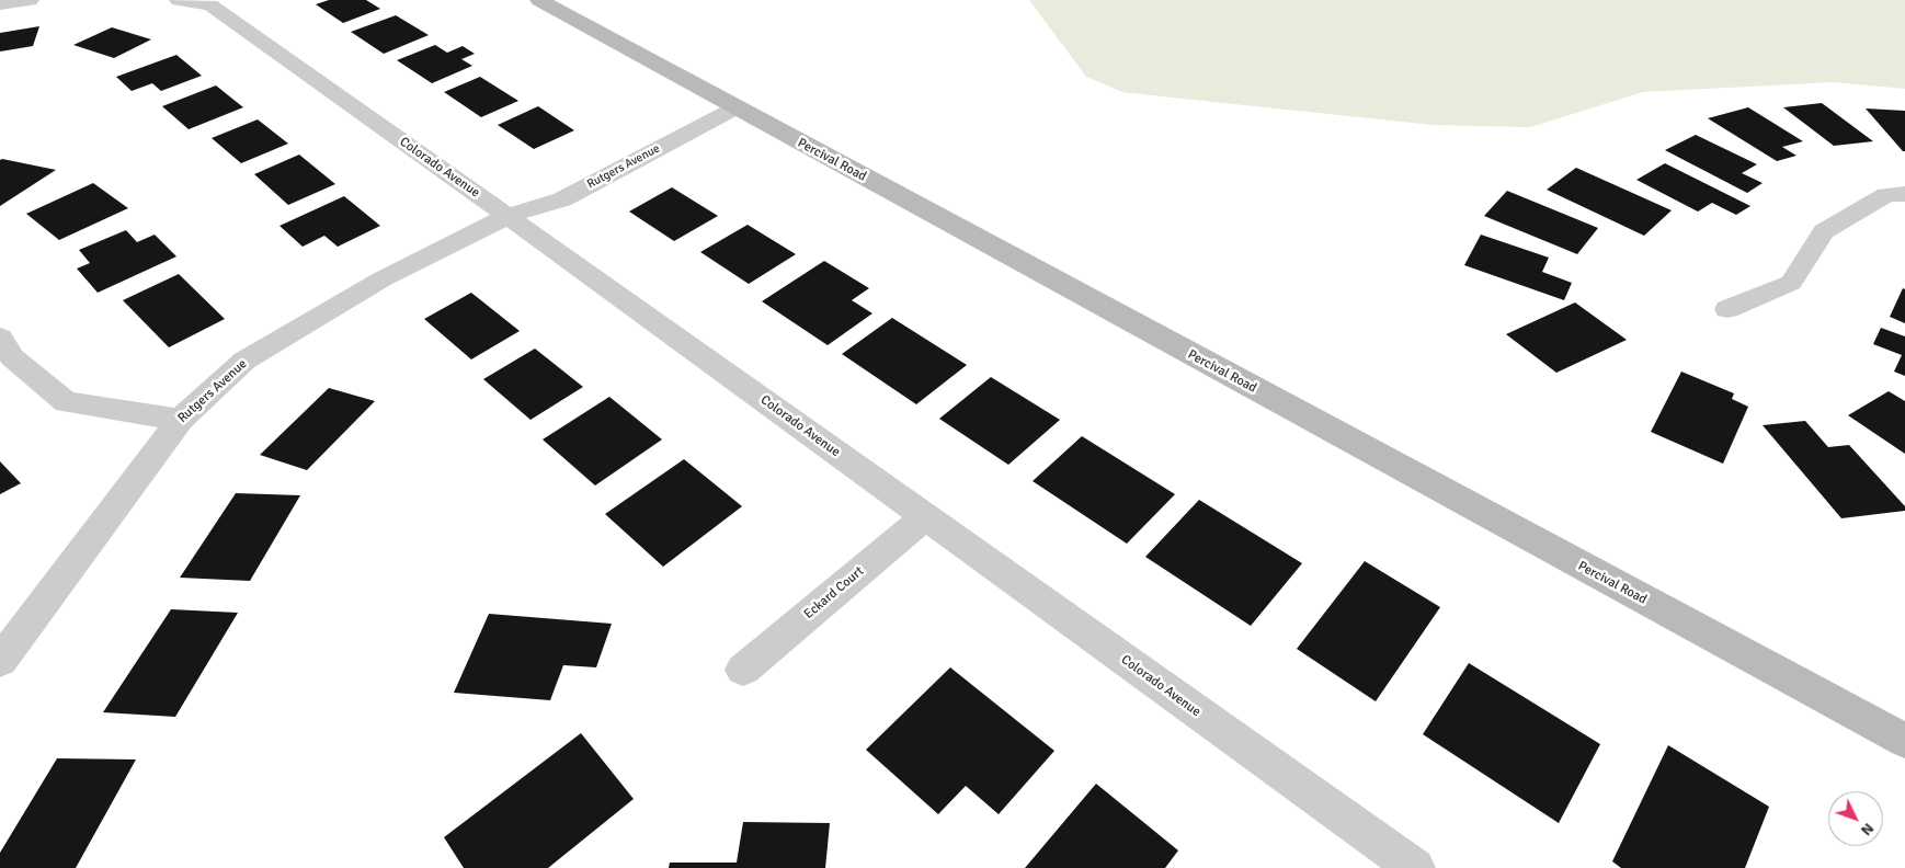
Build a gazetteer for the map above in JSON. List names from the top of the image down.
{
  "streets": {
    "street": [
      "Percival Road",
      "Rutgers Avenue",
      "Colorado Avenue",
      "Eckard Court"
    ]
  },
  "crossings": [
    ["Percival Road", "Rutgers Avenue"],
    ["Rutgers Avenue", "Colorado Avenue"],
    ["Colorado Avenue", "Eckard Court"]
  ],
  "north": "bottom right"
}
